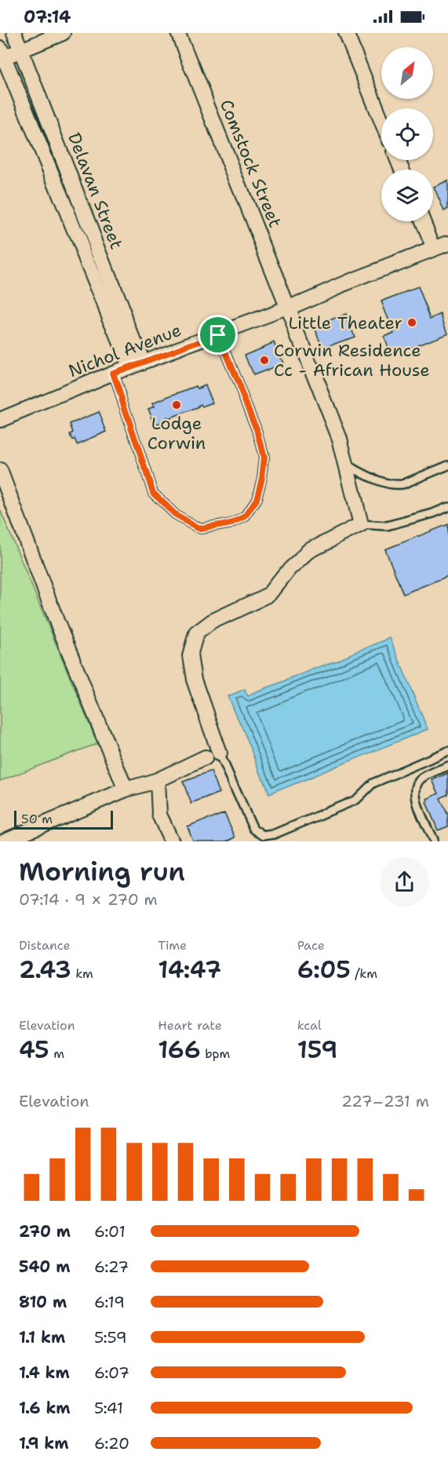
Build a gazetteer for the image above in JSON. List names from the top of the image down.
{
  "streets": {
    "street": ["Comstock Street", "Delavan Street", "Nichol Avenue"]
  },
  "crossings": [
    ["Comstock Street", "Nichol Avenue"],
    ["Delavan Street", "Nichol Avenue"]
  ],
  "places": ["Little Theater", "Corwin Residence Cc - African House", "Lodge Corwin"],
  "scale_bar": "50 m",
  "north": "top right",
  "page": {
    "status": "07:14",
    "scale": "50 m",
    "heading": ["Morning run", "07:14 · 9 × 270 m"],
    "stats": [
      ["Distance", "2.43 km"],
      ["Time", "14:47"],
      ["Pace", "6:05 /km"],
      ["Elevation", "45 m"],
      ["Heart rate", "166 bpm"],
      ["kcal", "159"]
    ],
    "chart": ["Elevation", "227–231 m"],
    "list": [
      {
        "name": "270 m",
        "note": "6:01"
      },
      {
        "name": "540 m",
        "note": "6:27"
      },
      {
        "name": "810 m",
        "note": "6:19"
      },
      {
        "name": "1.1 km",
        "note": "5:59"
      },
      {
        "name": "1.4 km",
        "note": "6:07"
      },
      {
        "name": "1.6 km",
        "note": "5:41"
      },
      {
        "name": "1.9 km",
        "note": "6:20"
      }
    ]
  }
}
